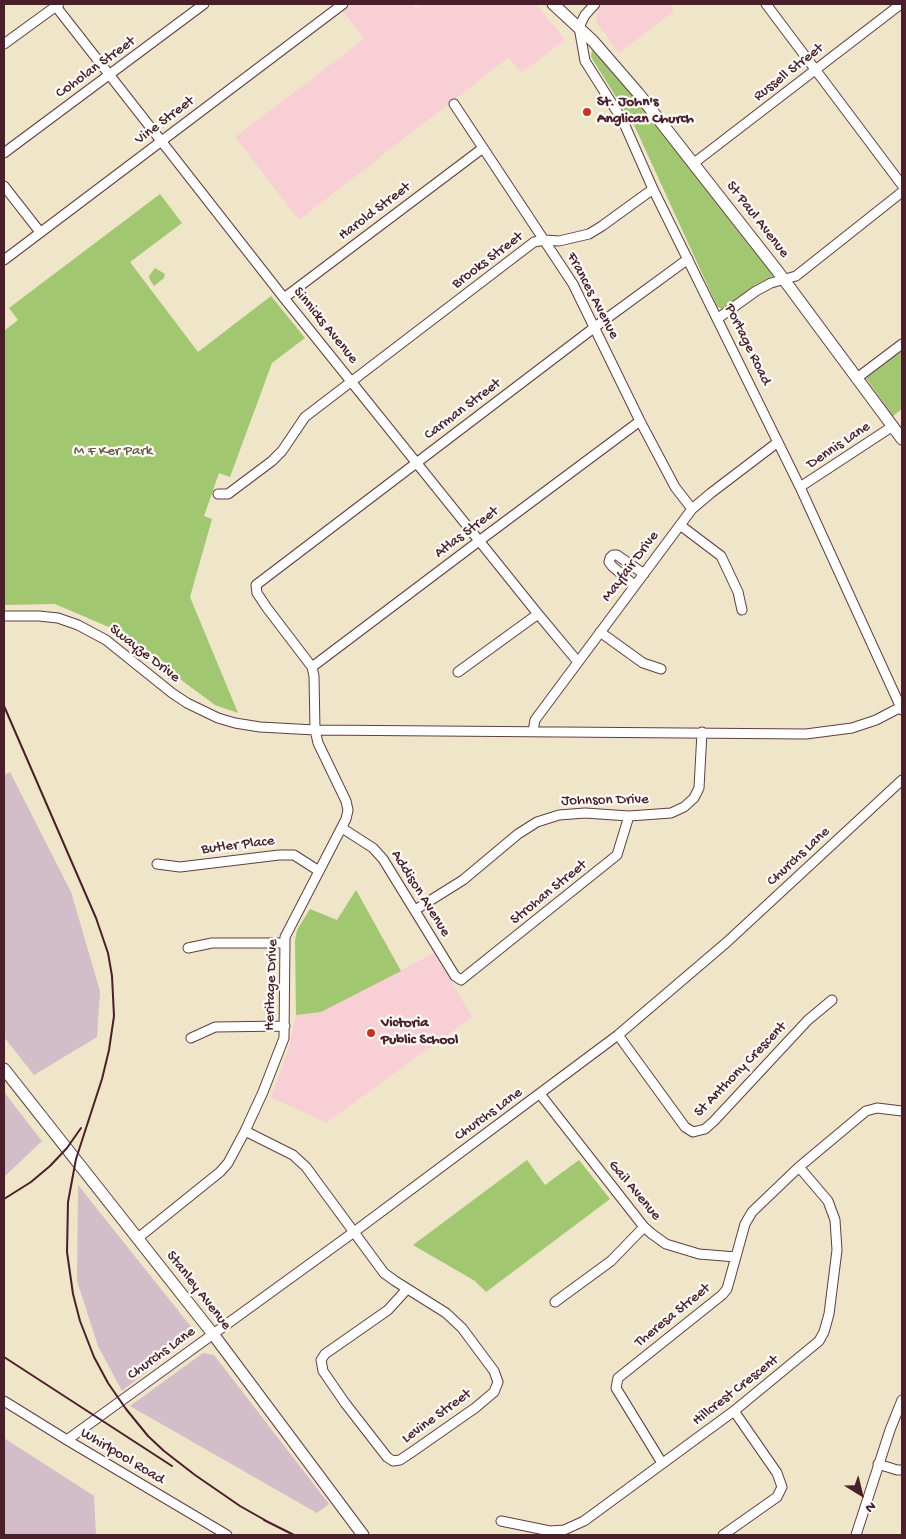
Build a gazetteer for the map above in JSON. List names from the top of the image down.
{
  "streets": {
    "main road": ["St Paul Avenue", "Stanley Avenue"],
    "street": [
      "Coholan Street",
      "Russell Street",
      "Vine Street",
      "Harold Street",
      "Brooks Street",
      "Frances Avenue",
      "Sinnicks Avenue",
      "Portage Road",
      "Carman Street",
      "Dennis Lane",
      "Atlas Street",
      "Mayfair Drive",
      "Swayze Drive",
      "Johnson Drive",
      "Butler Place",
      "Churchs Lane",
      "Strohan Street",
      "Addison Avenue",
      "Heritage Drive",
      "St Anthony Crescent",
      "Gail Avenue",
      "Theresa Street",
      "Hillcrest Crescent",
      "Levine Street",
      "Whirlpool Road"
    ]
  },
  "crossings": [
    ["Coholan Street", "Sinnicks Avenue"],
    ["Russell Street", "St Paul Avenue"],
    ["Vine Street", "Sinnicks Avenue"],
    ["Harold Street", "Frances Avenue"],
    ["Harold Street", "Sinnicks Avenue"],
    ["St Paul Avenue", "Portage Road"],
    ["St Paul Avenue", "Dennis Lane"],
    ["Brooks Street", "Frances Avenue"],
    ["Brooks Street", "Sinnicks Avenue"],
    ["Brooks Street", "Portage Road"],
    ["Frances Avenue", "Carman Street"],
    ["Frances Avenue", "Atlas Street"],
    ["Frances Avenue", "Mayfair Drive"],
    ["Sinnicks Avenue", "Carman Street"],
    ["Sinnicks Avenue", "Atlas Street"],
    ["Sinnicks Avenue", "Mayfair Drive"],
    ["Portage Road", "Carman Street"],
    ["Portage Road", "Dennis Lane"],
    ["Portage Road", "Mayfair Drive"],
    ["Portage Road", "Swayze Drive"],
    ["Carman Street", "Atlas Street"],
    ["Mayfair Drive", "Swayze Drive"],
    ["Swayze Drive", "Johnson Drive"],
    ["Swayze Drive", "Heritage Drive"],
    ["Johnson Drive", "Strohan Street"],
    ["Johnson Drive", "Addison Avenue"],
    ["Butler Place", "Heritage Drive"],
    ["Churchs Lane", "St Anthony Crescent"],
    ["Churchs Lane", "Gail Avenue"],
    ["Churchs Lane", "Stanley Avenue"],
    ["Churchs Lane", "Whirlpool Road"],
    ["Strohan Street", "Addison Avenue"],
    ["Addison Avenue", "Heritage Drive"],
    ["Heritage Drive", "Stanley Avenue"],
    ["Gail Avenue", "Theresa Street"],
    ["Theresa Street", "Hillcrest Crescent"]
  ],
  "parks": ["M F Ker Park"],
  "places": ["St. John's Anglican Church", "Victoria Public School"],
  "north": "bottom right"
}
